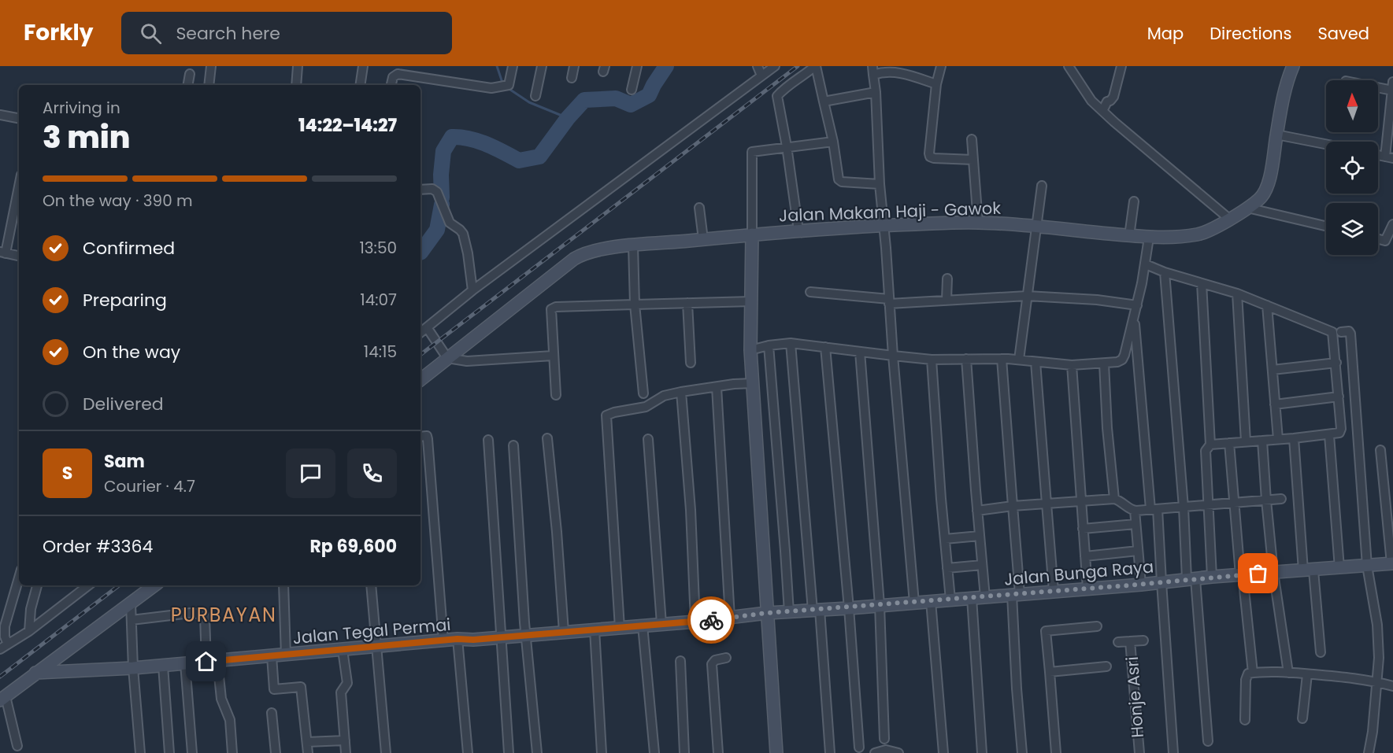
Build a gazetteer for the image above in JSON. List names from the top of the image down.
{
  "streets": {
    "street": [
      "Jalan Makam Haji - Gawok",
      "Jalan Bunga Raya",
      "Jalan Tegal Permai",
      "Honje Asri"
    ]
  },
  "crossings": [
    ["Jalan Bunga Raya", "Jalan Tegal Permai"]
  ],
  "districts": ["PURBAYAN"],
  "north": "top",
  "page": {
    "header": "Forkly",
    "search": "Search here",
    "nav": ["Map", "Directions", "Saved"],
    "heading": ["3 min", "Arriving in", "14:22–14:27"],
    "panel": [
      "Sam",
      "Courier · 4.7",
      "Order #3364",
      "Rp 69,600"
    ],
    "bar": "On the way · 390 m",
    "list": [
      ["Confirmed", "13:50"],
      ["Preparing", "14:07"],
      ["On the way", "14:15"],
      "Delivered"
    ],
    "round": "S"
  }
}
